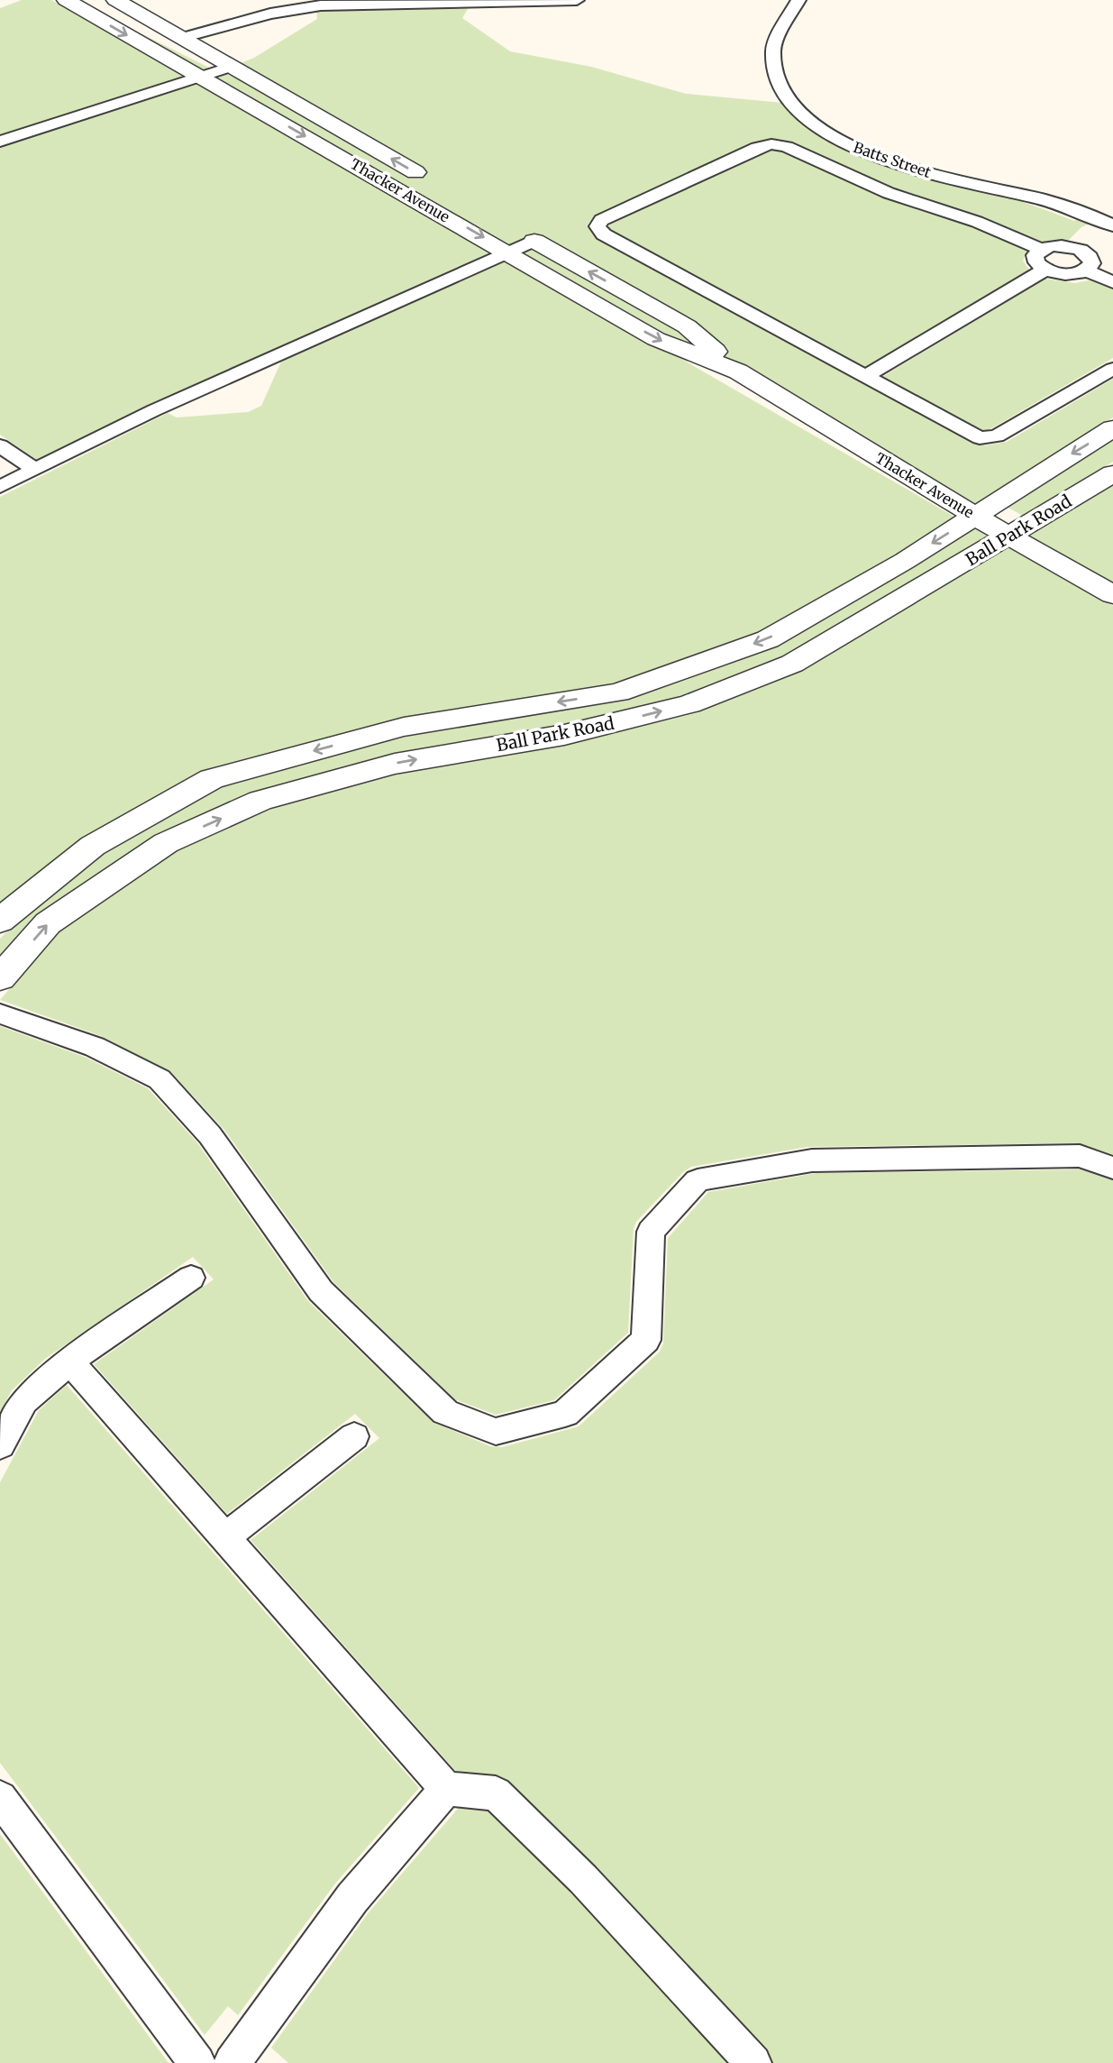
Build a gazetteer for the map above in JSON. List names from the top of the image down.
{
  "streets": {
    "street": ["Batts Street", "Thacker Avenue", "Ball Park Road"]
  },
  "crossings": [
    ["Thacker Avenue", "Ball Park Road"]
  ]
}
